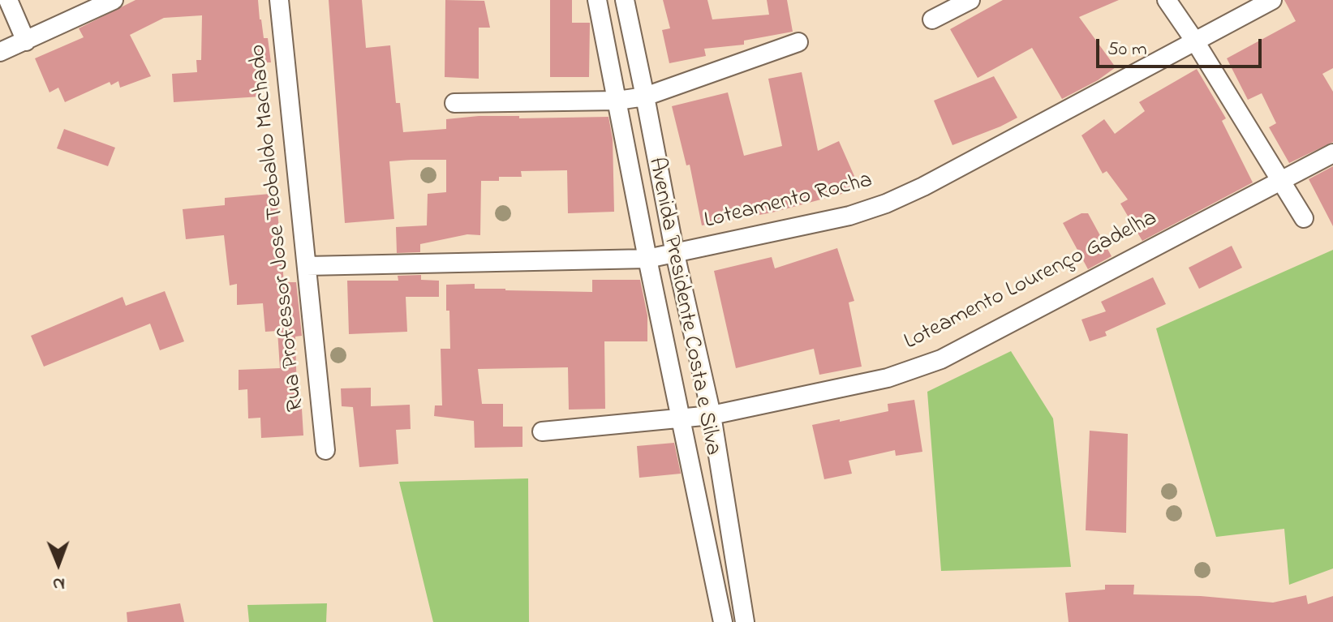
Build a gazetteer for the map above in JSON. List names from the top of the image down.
{
  "streets": {
    "street": [
      "Loteamento Rocha",
      "Rua Professor Jose Teobaldo Machado",
      "Loteamento Lourenço Gadelha",
      "Avenida Presidente Costa e Silva"
    ]
  },
  "crossings": [
    ["Loteamento Rocha", "Rua Professor Jose Teobaldo Machado"],
    ["Loteamento Rocha", "Avenida Presidente Costa e Silva"],
    ["Loteamento Lourenço Gadelha", "Avenida Presidente Costa e Silva"]
  ],
  "scale_bar": "50 m",
  "north": "bottom"
}
